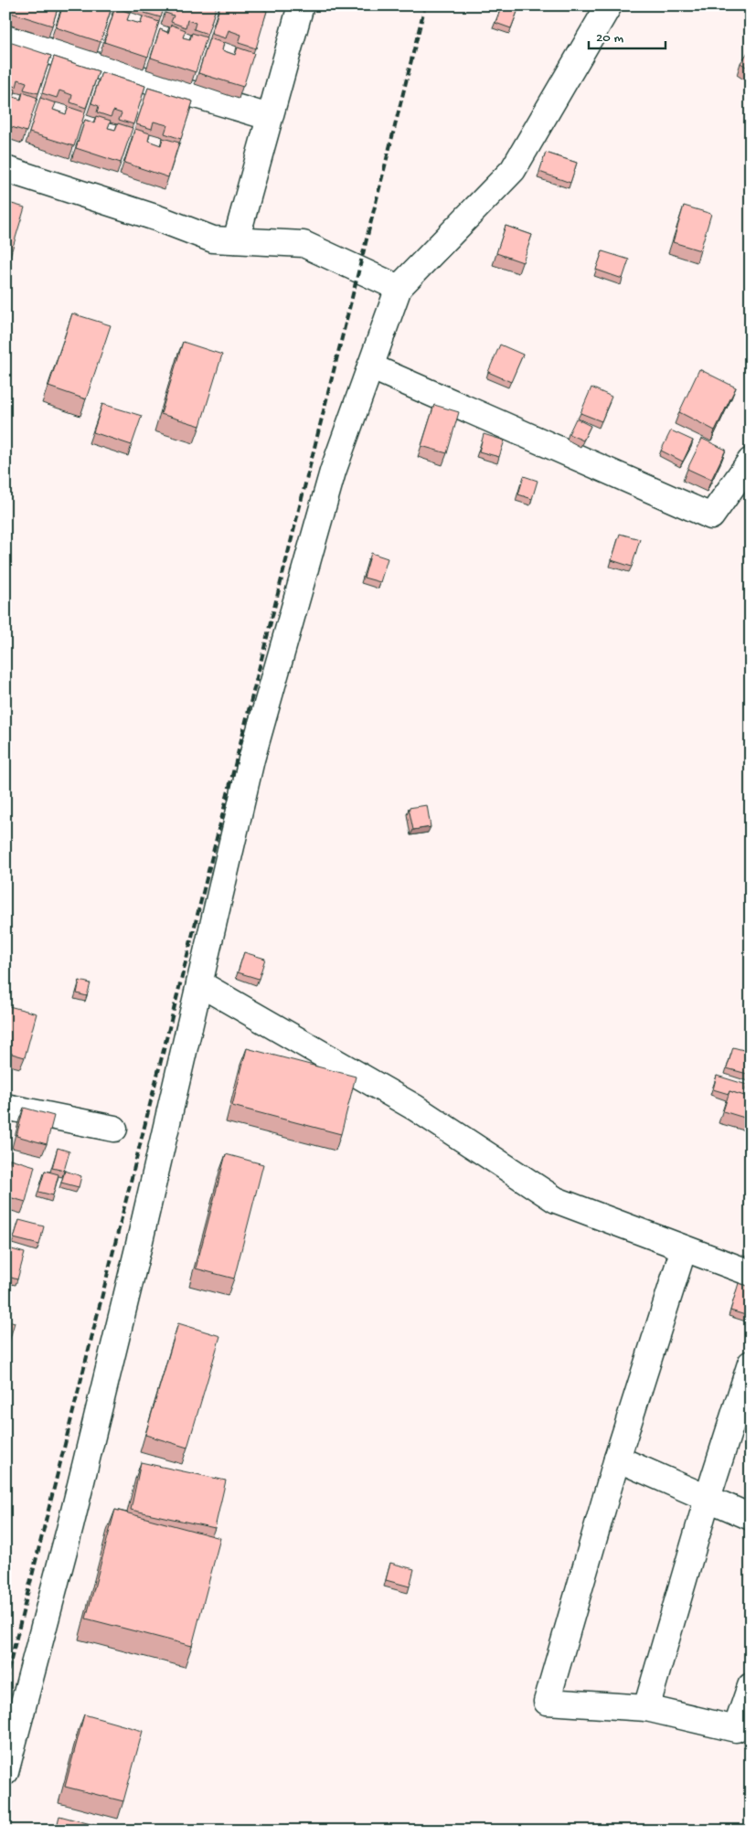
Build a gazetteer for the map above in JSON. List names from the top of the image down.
{
  "scale_bar": "20 m"
}
